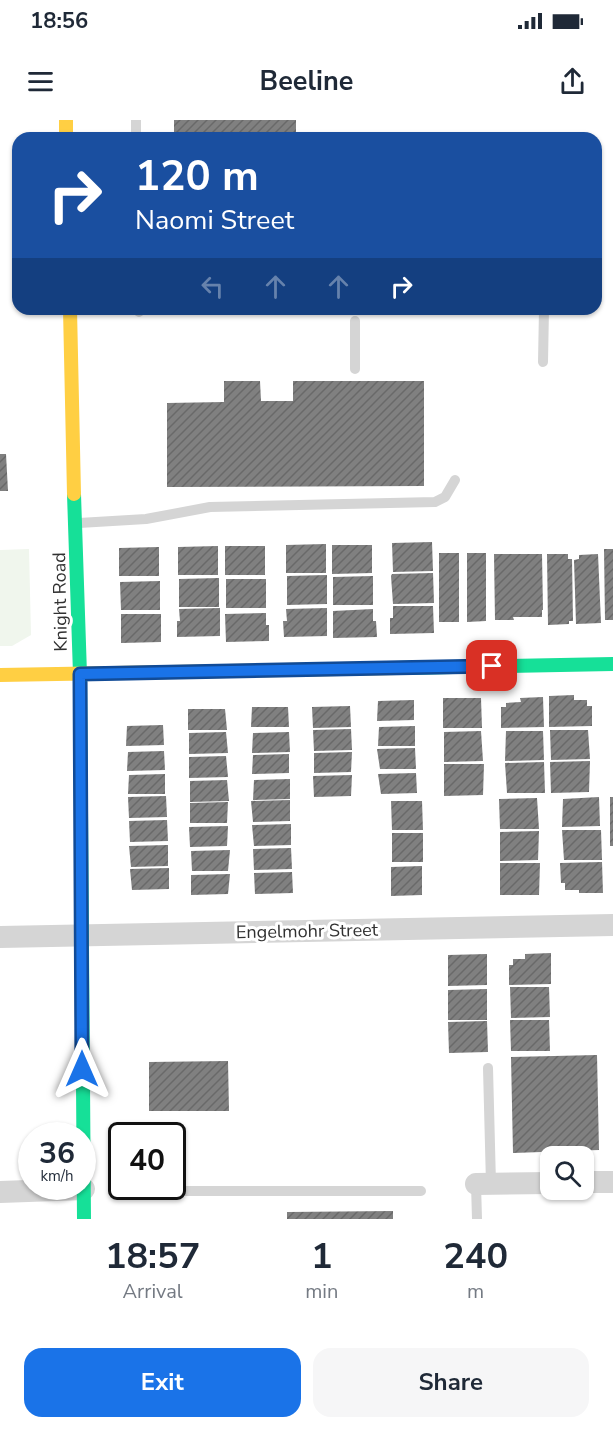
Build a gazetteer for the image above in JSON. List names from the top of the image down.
{
  "streets": {
    "street": ["Knight Road", "Engelmohr Street"]
  },
  "crossings": [
    ["Knight Road", "Engelmohr Street"]
  ],
  "page": {
    "status": "18:56",
    "header": "Beeline",
    "turn": ["120 m", "Naomi Street"],
    "speed": "36 km/h",
    "limit": "40",
    "eta": [
      "18:57",
      "Arrival",
      "1",
      "min",
      "240",
      "m"
    ],
    "buttons": ["Exit", "Share"]
  }
}
